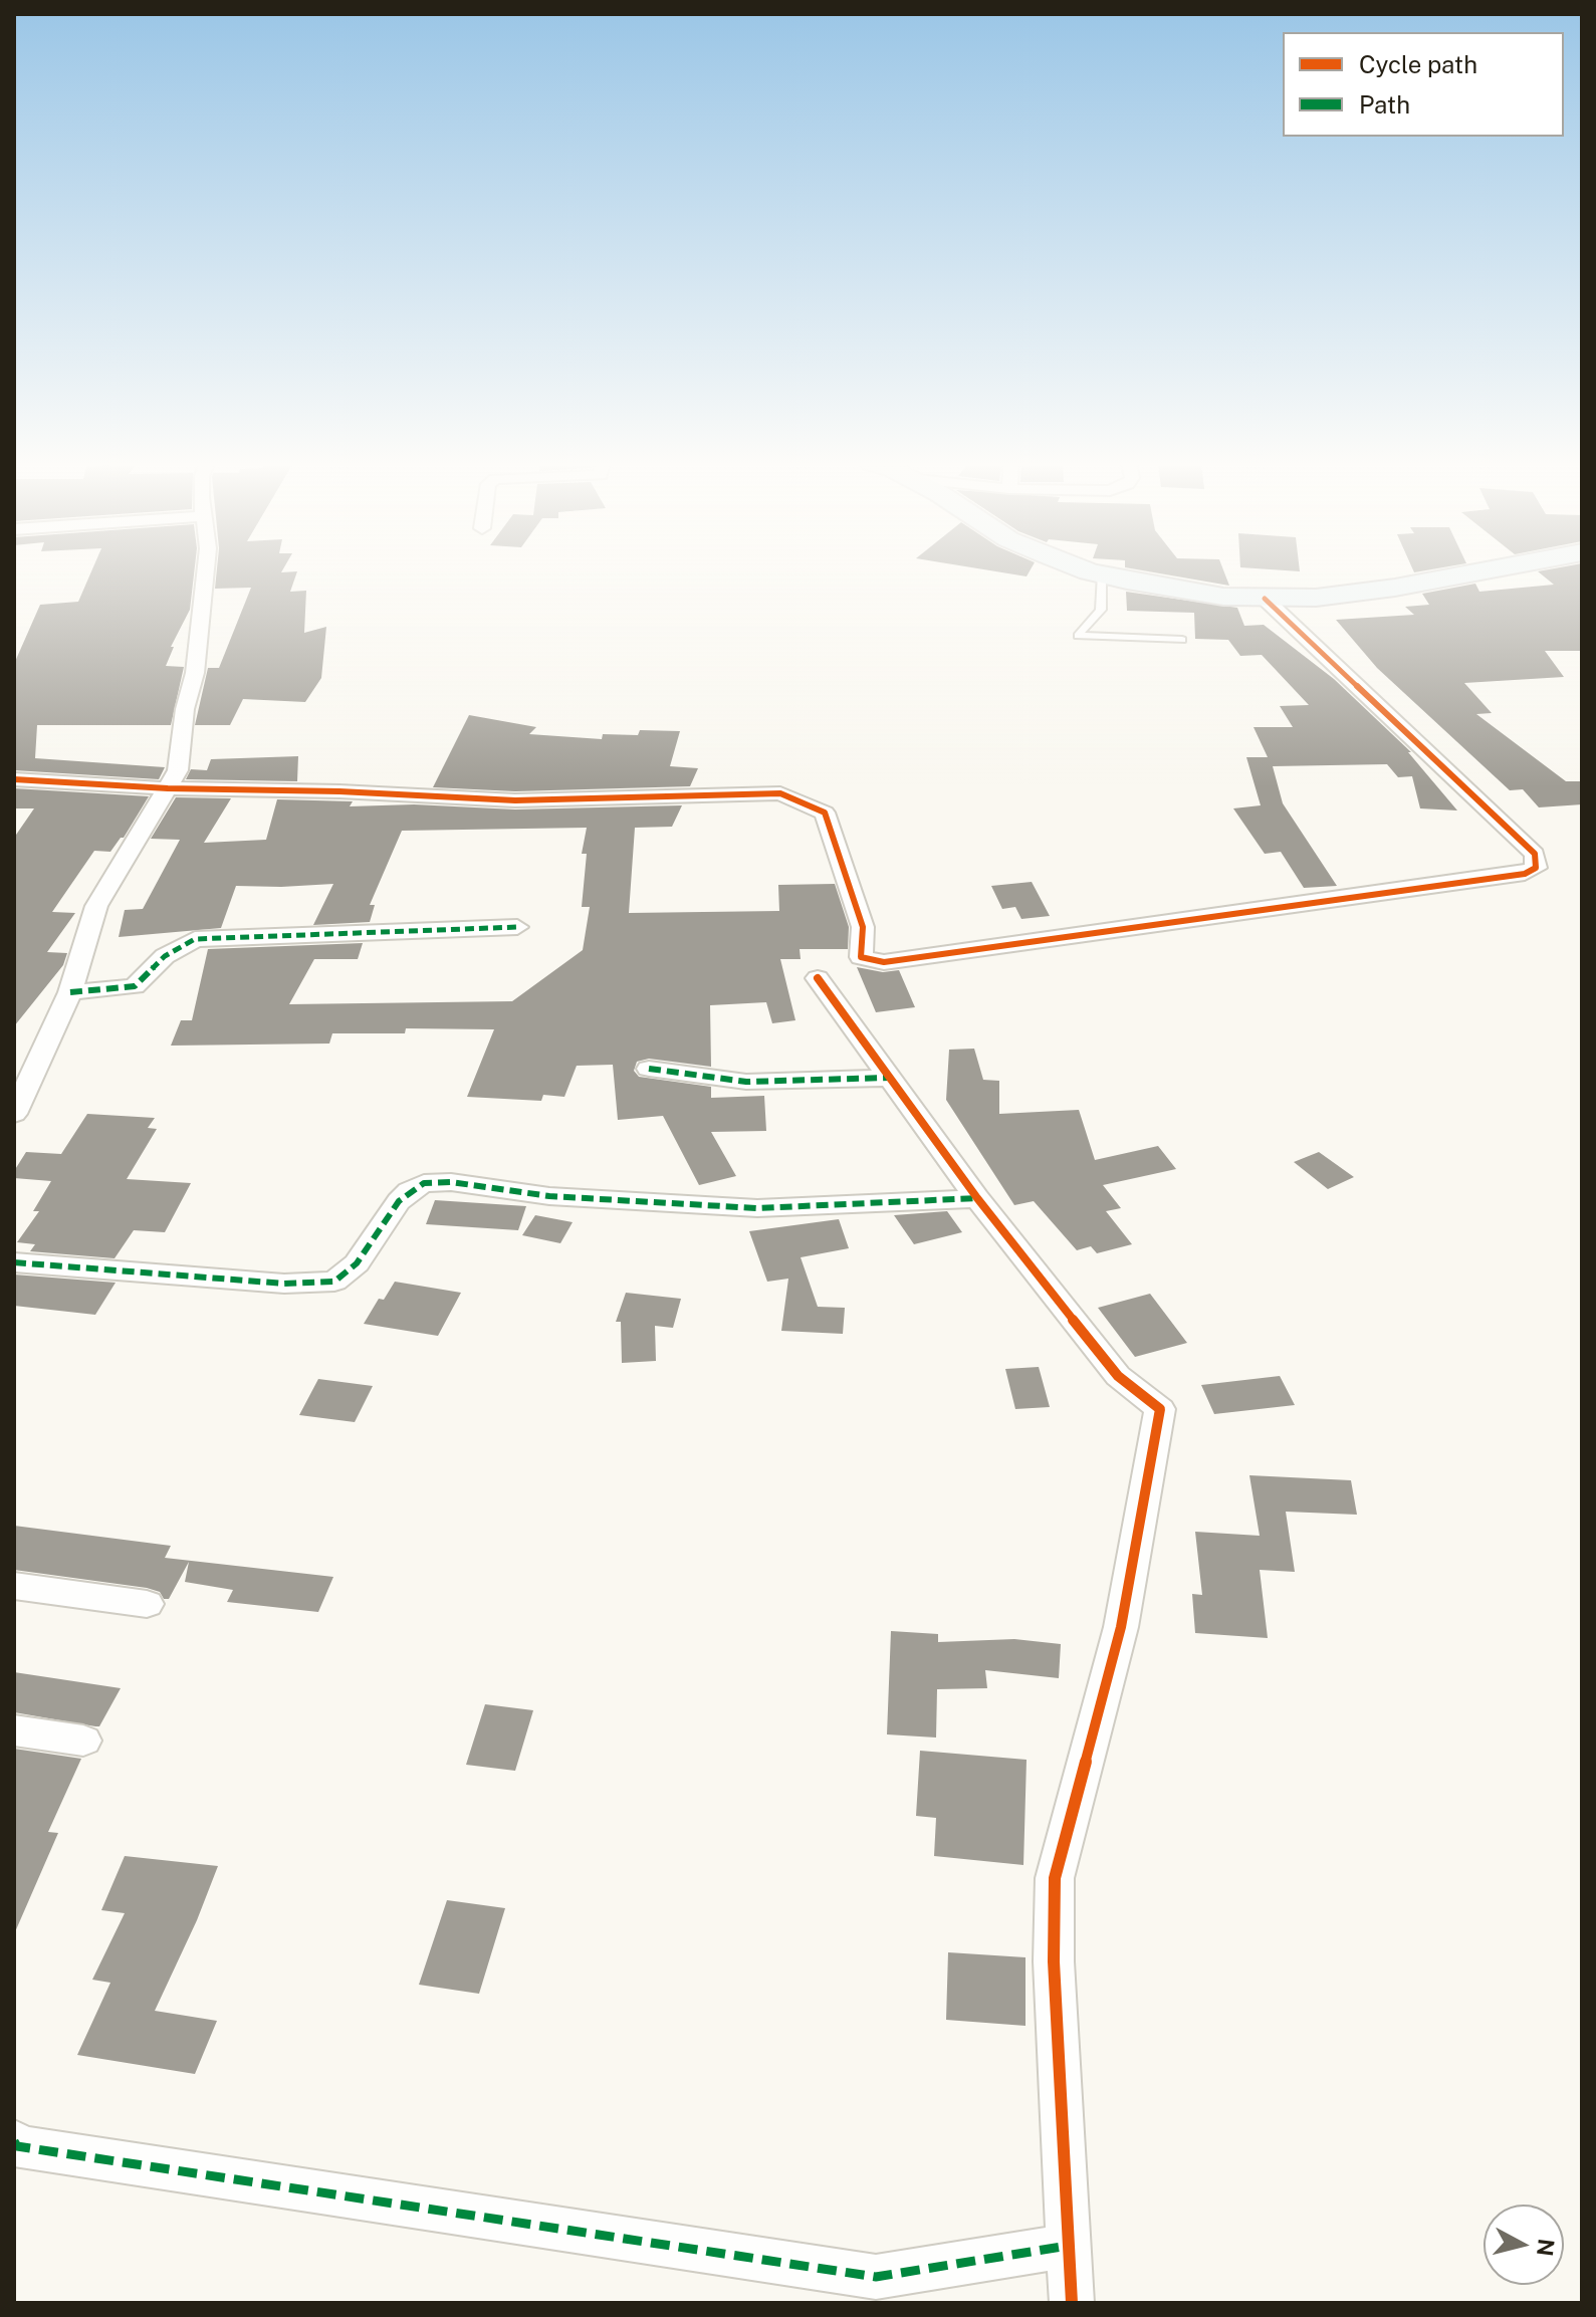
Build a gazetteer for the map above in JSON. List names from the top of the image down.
{
  "legend": ["Cycle path", "Path"],
  "north": "right"
}
